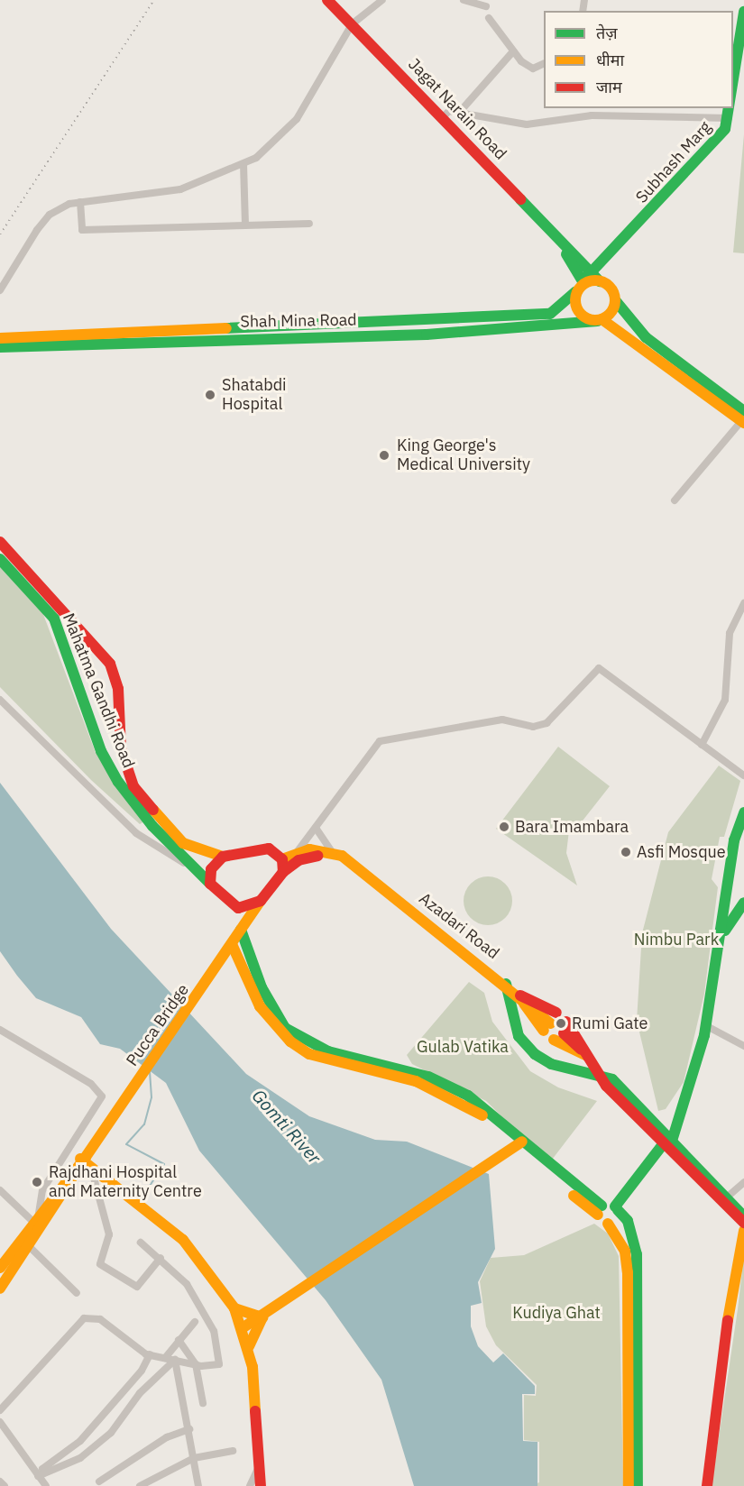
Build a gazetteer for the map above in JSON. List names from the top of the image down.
{
  "streets": {
    "main road": [
      "Jagat Narain Road",
      "Subhash Marg",
      "Shah Mina Road",
      "Mahatma Gandhi Road",
      "Azadari Road",
      "Pucca Bridge"
    ]
  },
  "crossings": [
    ["Jagat Narain Road", "Subhash Marg"],
    ["Jagat Narain Road", "Shah Mina Road"],
    ["Subhash Marg", "Shah Mina Road"],
    ["Mahatma Gandhi Road", "Pucca Bridge"]
  ],
  "water": ["Gomti River"],
  "parks": ["Nimbu Park", "Gulab Vatika", "Kudiya Ghat"],
  "places": [
    "Shatabdi Hospital",
    "King George's Medical University",
    "Bara Imambara",
    "Asfi Mosque",
    "Rumi Gate",
    "Rajdhani Hospital and Maternity Centre"
  ],
  "legend": ["तेज़", "धीमा", "जाम"]
}
